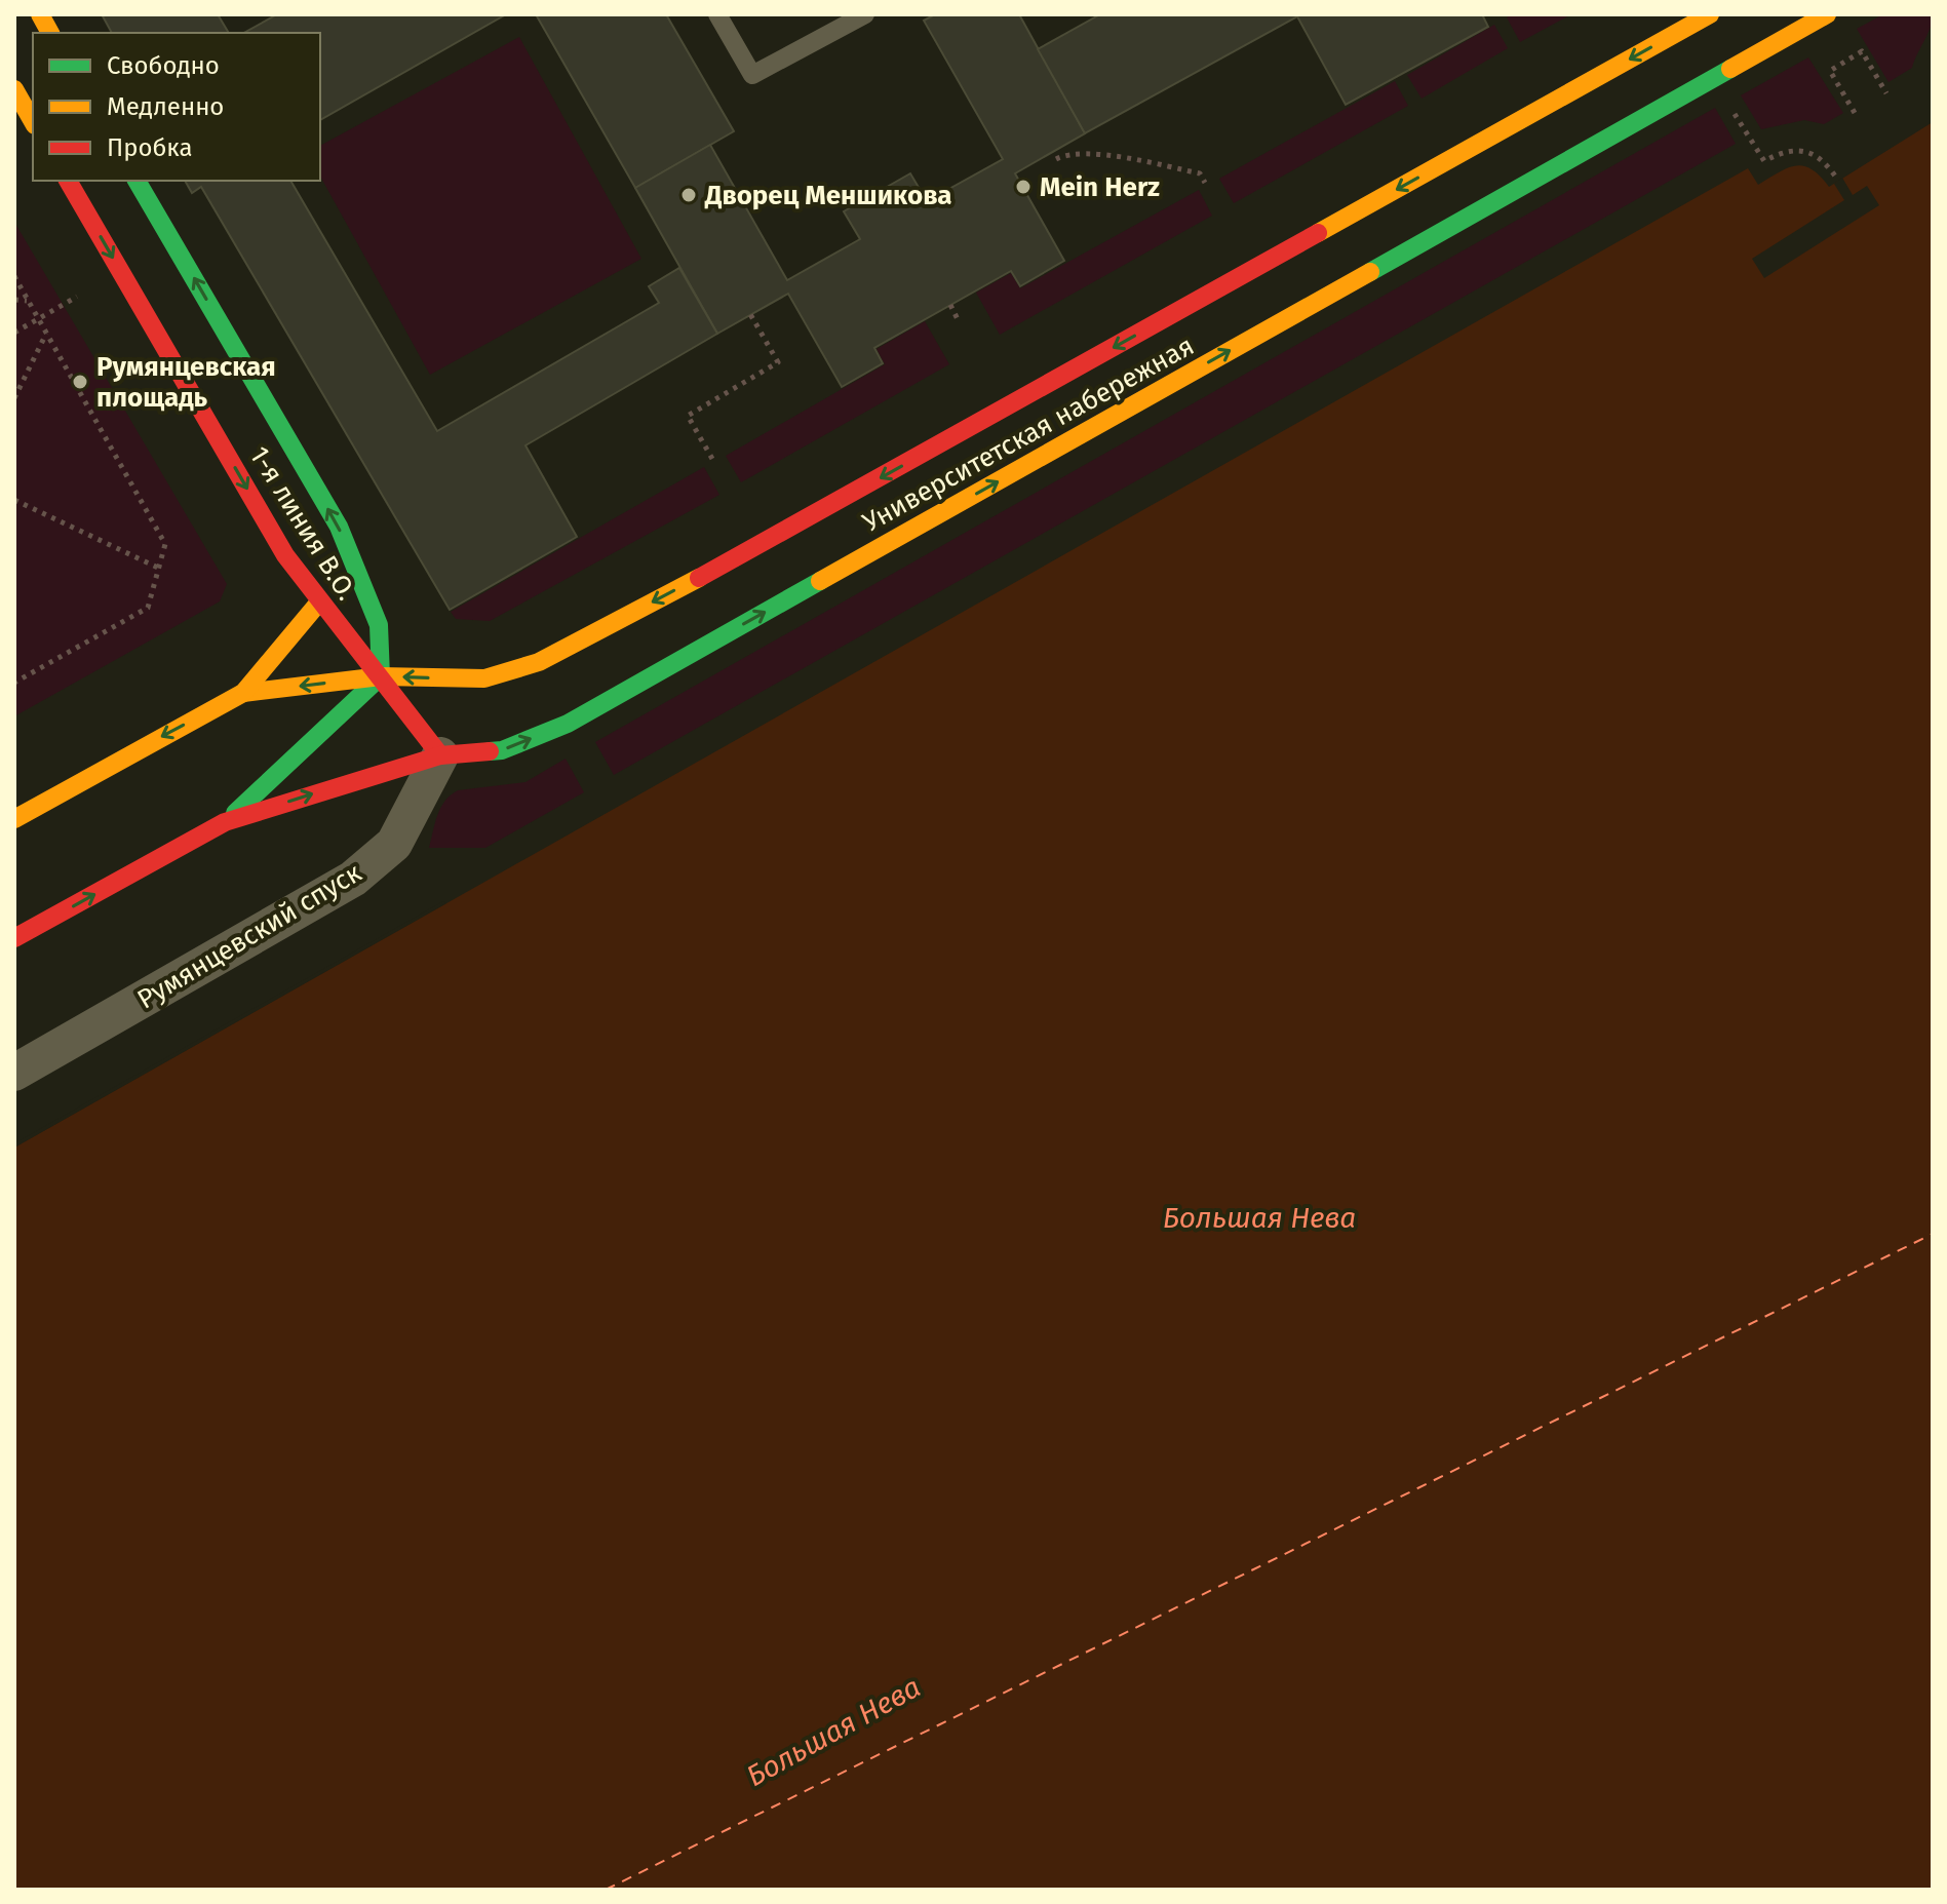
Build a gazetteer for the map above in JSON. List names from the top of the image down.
{
  "streets": {
    "main road": ["Университетская набережная", "1-я линия В.О."],
    "street": ["Румянцевский спуск"]
  },
  "crossings": [
    ["Университетская набережная", "1-я линия В.О."],
    ["Университетская набережная", "Румянцевский спуск"],
    ["1-я линия В.О.", "Румянцевский спуск"]
  ],
  "water": ["Большая Нева"],
  "places": ["Mein Herz", "Дворец Меншикова", "Румянцевская площадь"],
  "legend": ["Свободно", "Медленно", "Пробка"]
}
